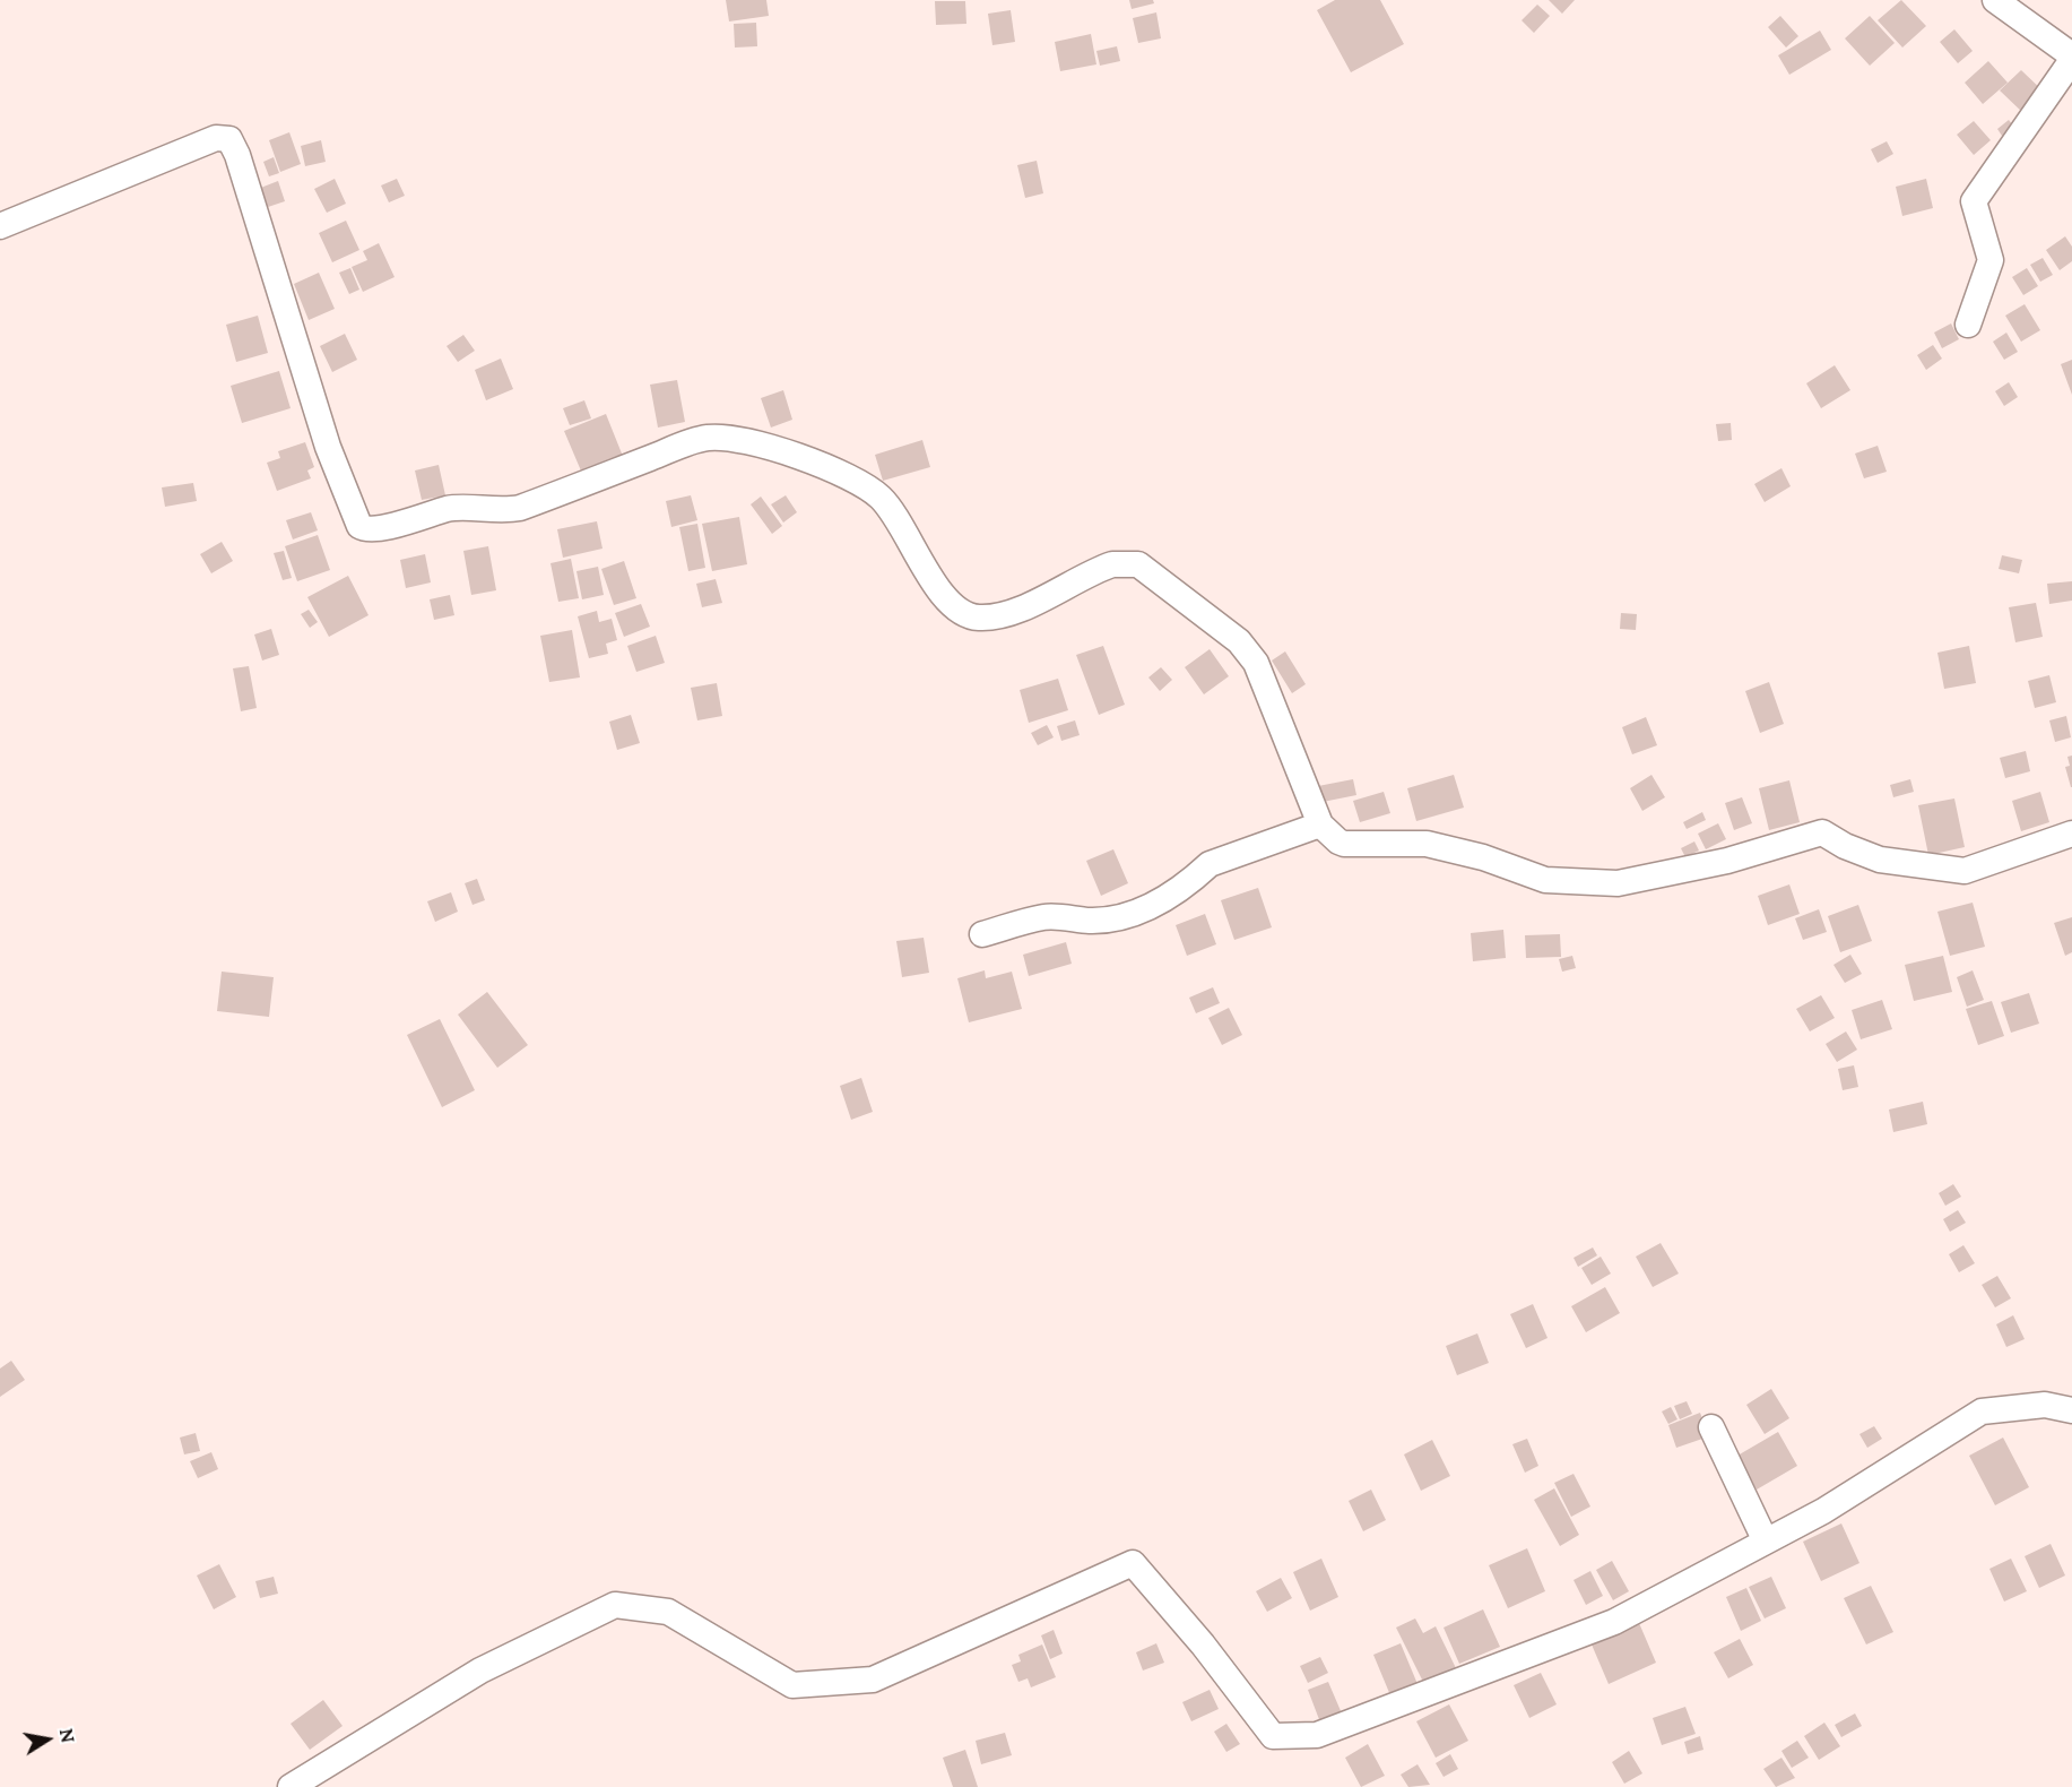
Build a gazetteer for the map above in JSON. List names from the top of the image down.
{
  "north": "right"
}
